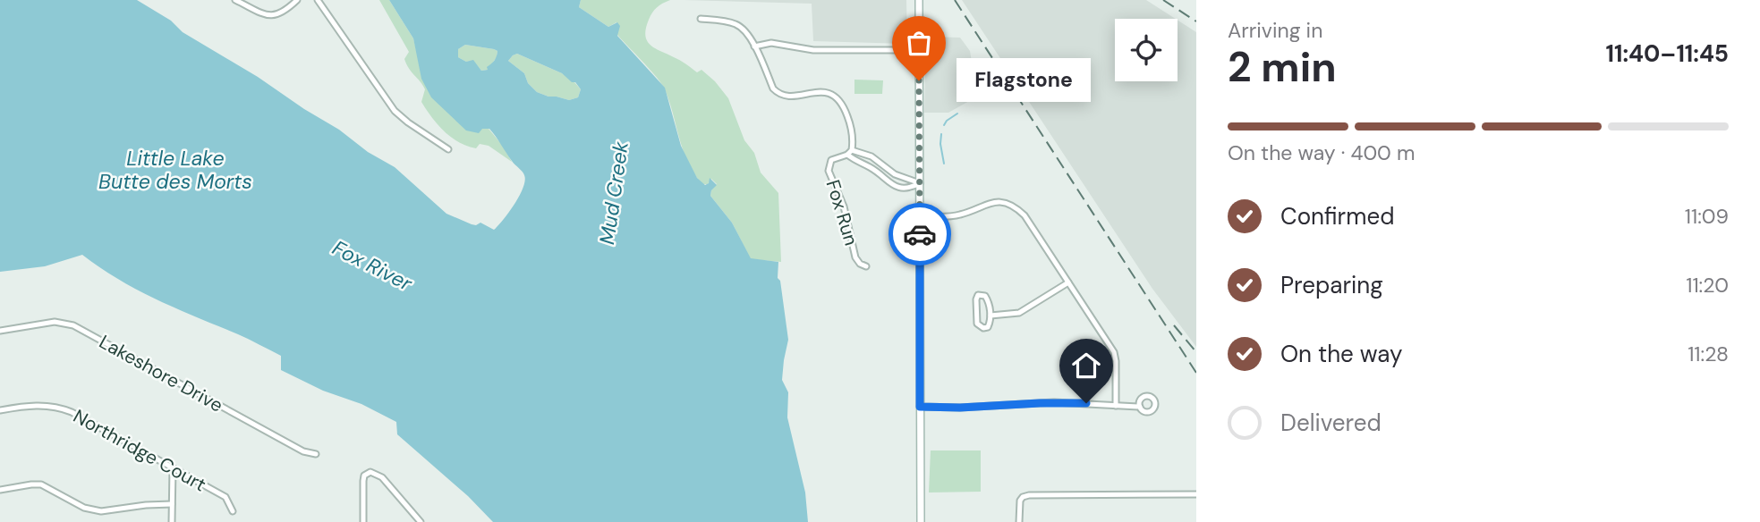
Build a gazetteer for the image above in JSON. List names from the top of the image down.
{
  "streets": {
    "street": ["Fox Run", "Lakeshore Drive", "Northridge Court"]
  },
  "water": ["Little Lake Butte des Morts", "Mud Creek", "Fox River"],
  "places": ["Flagstone"],
  "page": {
    "heading": ["2 min", "Arriving in", "11:40–11:45"],
    "bubble": "Flagstone",
    "bar": "On the way · 400 m",
    "list": [
      ["Confirmed", "11:09"],
      ["Preparing", "11:20"],
      ["On the way", "11:28"],
      "Delivered"
    ]
  }
}
